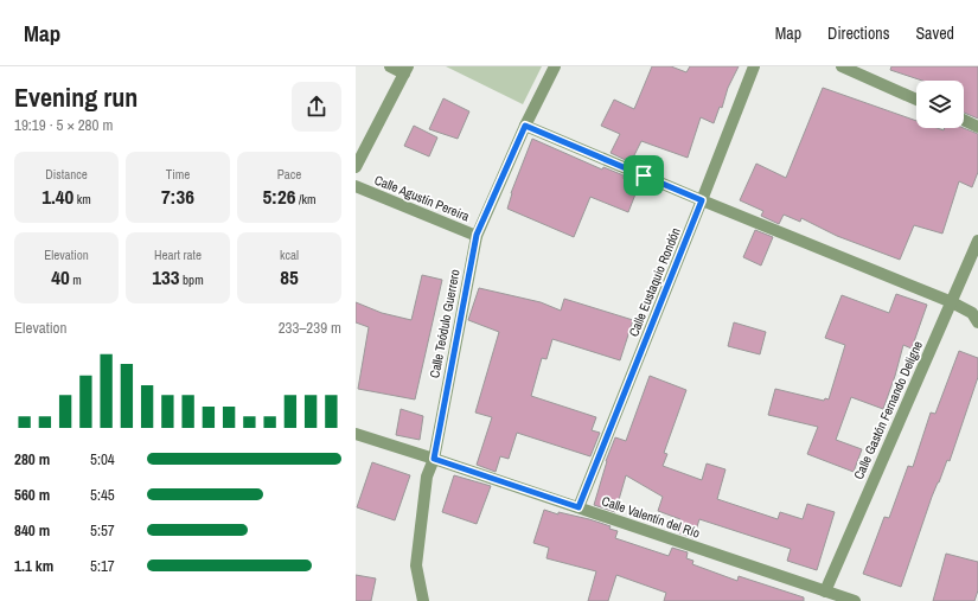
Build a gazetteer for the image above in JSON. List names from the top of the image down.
{
  "streets": {
    "street": [
      "Calle Agustín Pereira",
      "Calle Eustaquio Rondón",
      "Calle Teódulo Guerrero",
      "Calle Gastón Fernando Deligne",
      "Calle Valentín del Río"
    ]
  },
  "crossings": [
    ["Calle Agustín Pereira", "Calle Teódulo Guerrero"],
    ["Calle Eustaquio Rondón", "Calle Valentín del Río"],
    ["Calle Teódulo Guerrero", "Calle Valentín del Río"],
    ["Calle Gastón Fernando Deligne", "Calle Valentín del Río"]
  ],
  "page": {
    "header": "Map",
    "nav": ["Map", "Directions", "Saved"],
    "heading": ["Evening run", "19:19 · 5 × 280 m"],
    "stats": [
      ["Distance", "1.40 km"],
      ["Time", "7:36"],
      ["Pace", "5:26 /km"],
      ["Elevation", "40 m"],
      ["Heart rate", "133 bpm"],
      ["kcal", "85"]
    ],
    "chart": ["Elevation", "233–239 m"],
    "list": [
      {
        "name": "280 m",
        "note": "5:04"
      },
      {
        "name": "560 m",
        "note": "5:45"
      },
      {
        "name": "840 m",
        "note": "5:57"
      },
      {
        "name": "1.1 km",
        "note": "5:17"
      }
    ]
  }
}
